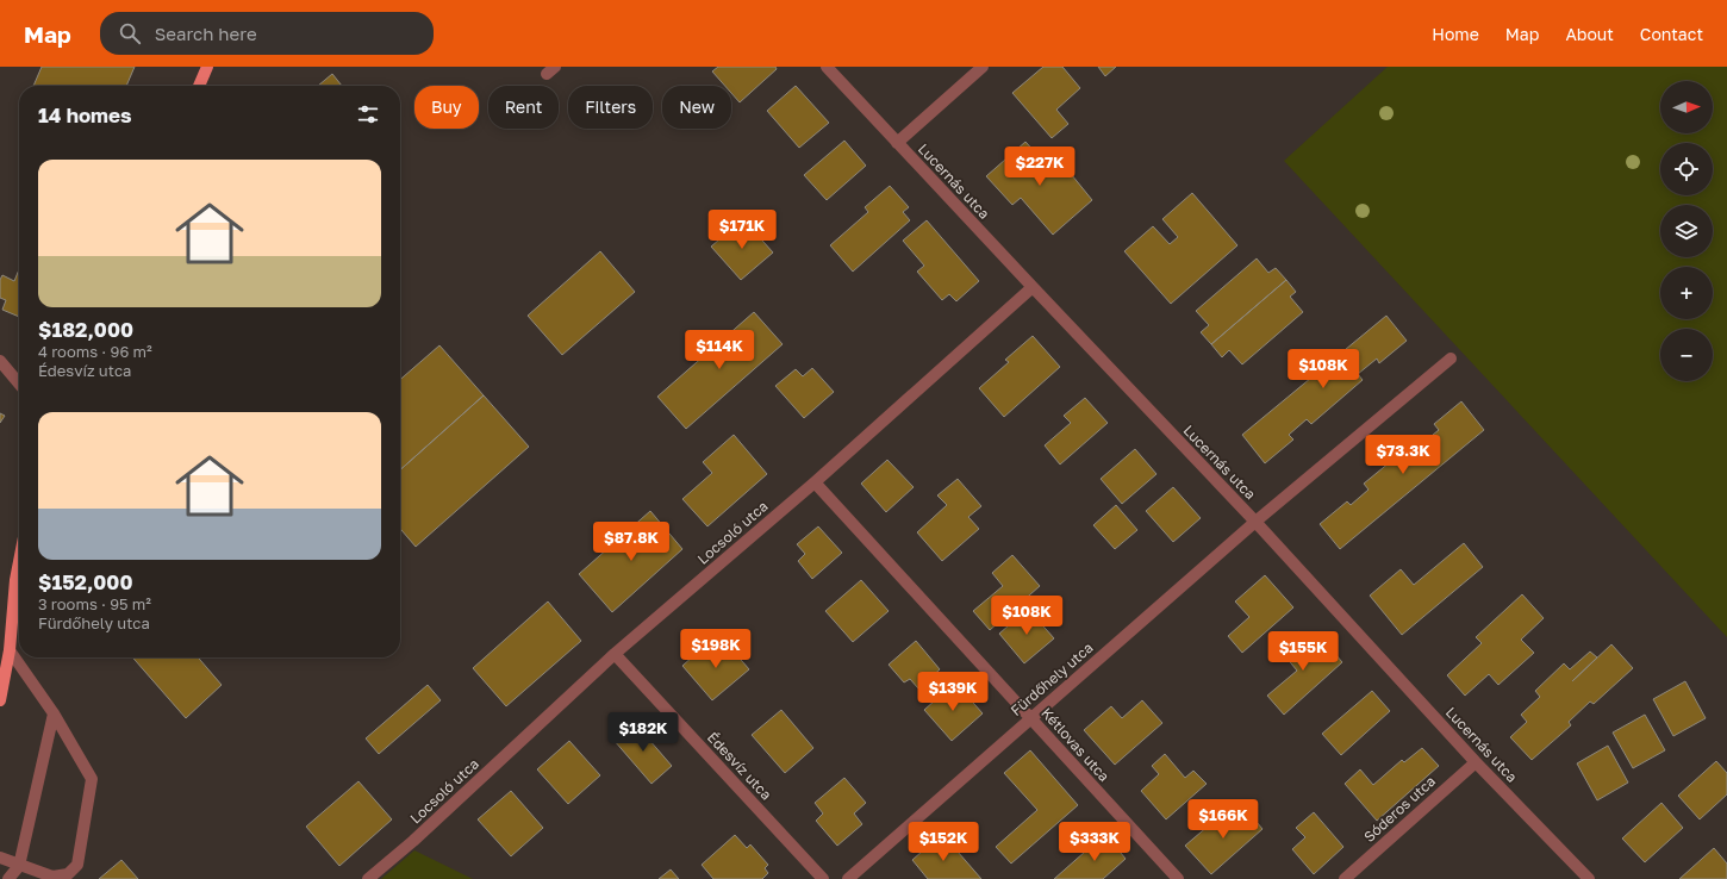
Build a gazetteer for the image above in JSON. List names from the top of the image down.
{
  "streets": {
    "street": [
      "Lucernás utca",
      "Locsoló utca",
      "Fürdőhely utca",
      "Kétlovas utca",
      "Édesvíz utca",
      "Sóderos utca"
    ]
  },
  "crossings": [
    ["Lucernás utca", "Locsoló utca"],
    ["Lucernás utca", "Fürdőhely utca"],
    ["Lucernás utca", "Sóderos utca"],
    ["Locsoló utca", "Kétlovas utca"],
    ["Locsoló utca", "Édesvíz utca"],
    ["Fürdőhely utca", "Kétlovas utca"]
  ],
  "north": "right",
  "page": {
    "header": "Map",
    "search": "Search here",
    "nav": [
      "Home",
      "Map",
      "About",
      "Contact"
    ],
    "map_buttons": ["+", "−"],
    "chip": [
      "Buy",
      "Rent",
      "Filters",
      "New"
    ],
    "heading": "14 homes",
    "list": [
      {
        "name": "$182,000",
        "note": "4 rooms · 96 m² · Édesvíz utca"
      },
      {
        "name": "$152,000",
        "note": "3 rooms · 95 m² · Fürdőhely utca"
      }
    ],
    "price": [
      "$227K",
      "$171K",
      "$114K",
      "$108K",
      "$73.3K",
      "$87.8K",
      "$108K",
      "$198K",
      "$155K",
      "$139K",
      "$182K",
      "$166K",
      "$152K",
      "$333K"
    ]
  }
}
